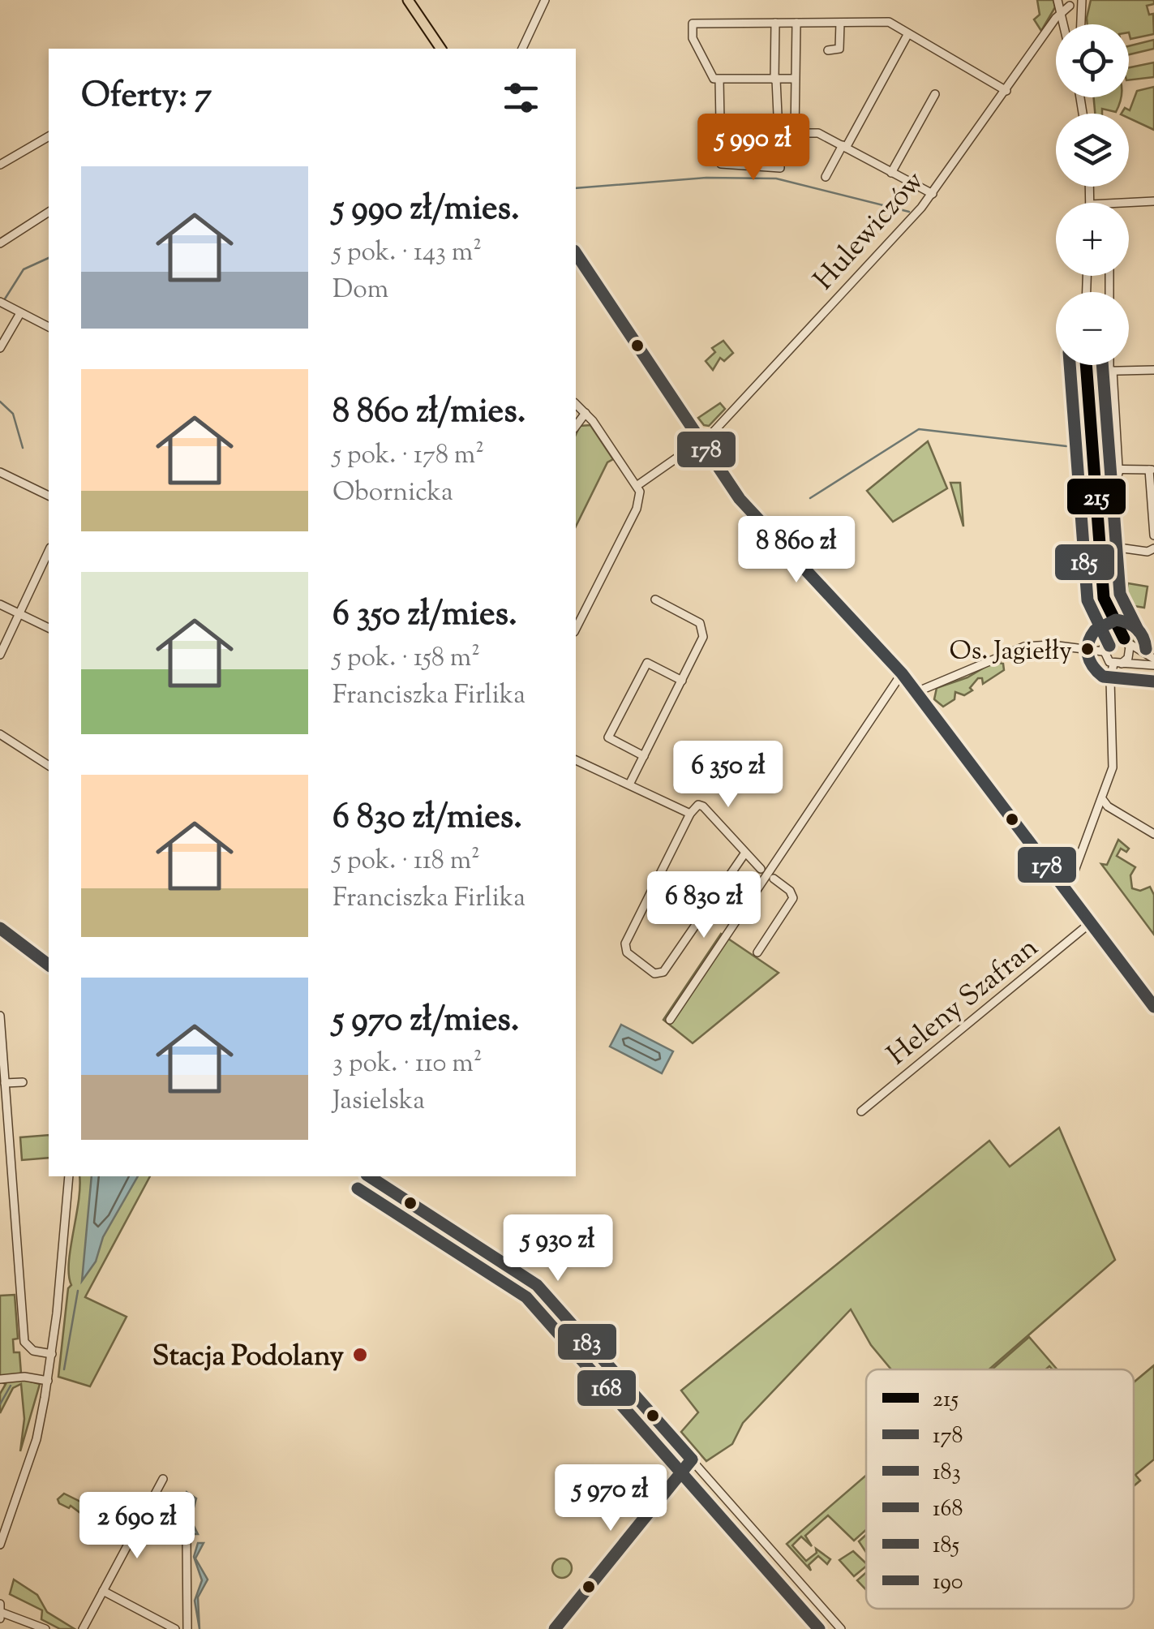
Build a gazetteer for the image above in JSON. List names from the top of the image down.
{
  "streets": {
    "street": ["Hulewiczów", "Heleny Szafran"]
  },
  "places": ["Os. Jagiełły", "Stacja Podolany"],
  "lines": [
    "transit line 178",
    "transit line 215",
    "transit line 185",
    "transit line 190",
    "transit line 183",
    "transit line 168"
  ],
  "legend": [
    "215",
    "178",
    "183",
    "168",
    "185",
    "190"
  ],
  "page": {
    "map_buttons": ["+", "−"],
    "heading": "Oferty: 7",
    "price": [
      "5 990 zł",
      "8 860 zł",
      "6 350 zł",
      "6 830 zł",
      "5 930 zł",
      "5 970 zł",
      "2 690 zł"
    ],
    "list": [
      {
        "name": "5 990 zł/mies.",
        "note": "5 pok. · 143 m² · Dom"
      },
      {
        "name": "8 860 zł/mies.",
        "note": "5 pok. · 178 m² · Obornicka"
      },
      {
        "name": "6 350 zł/mies.",
        "note": "5 pok. · 158 m² · Franciszka Firlika"
      },
      {
        "name": "6 830 zł/mies.",
        "note": "5 pok. · 118 m² · Franciszka Firlika"
      },
      {
        "name": "5 970 zł/mies.",
        "note": "3 pok. · 110 m² · Jasielska"
      }
    ]
  }
}
